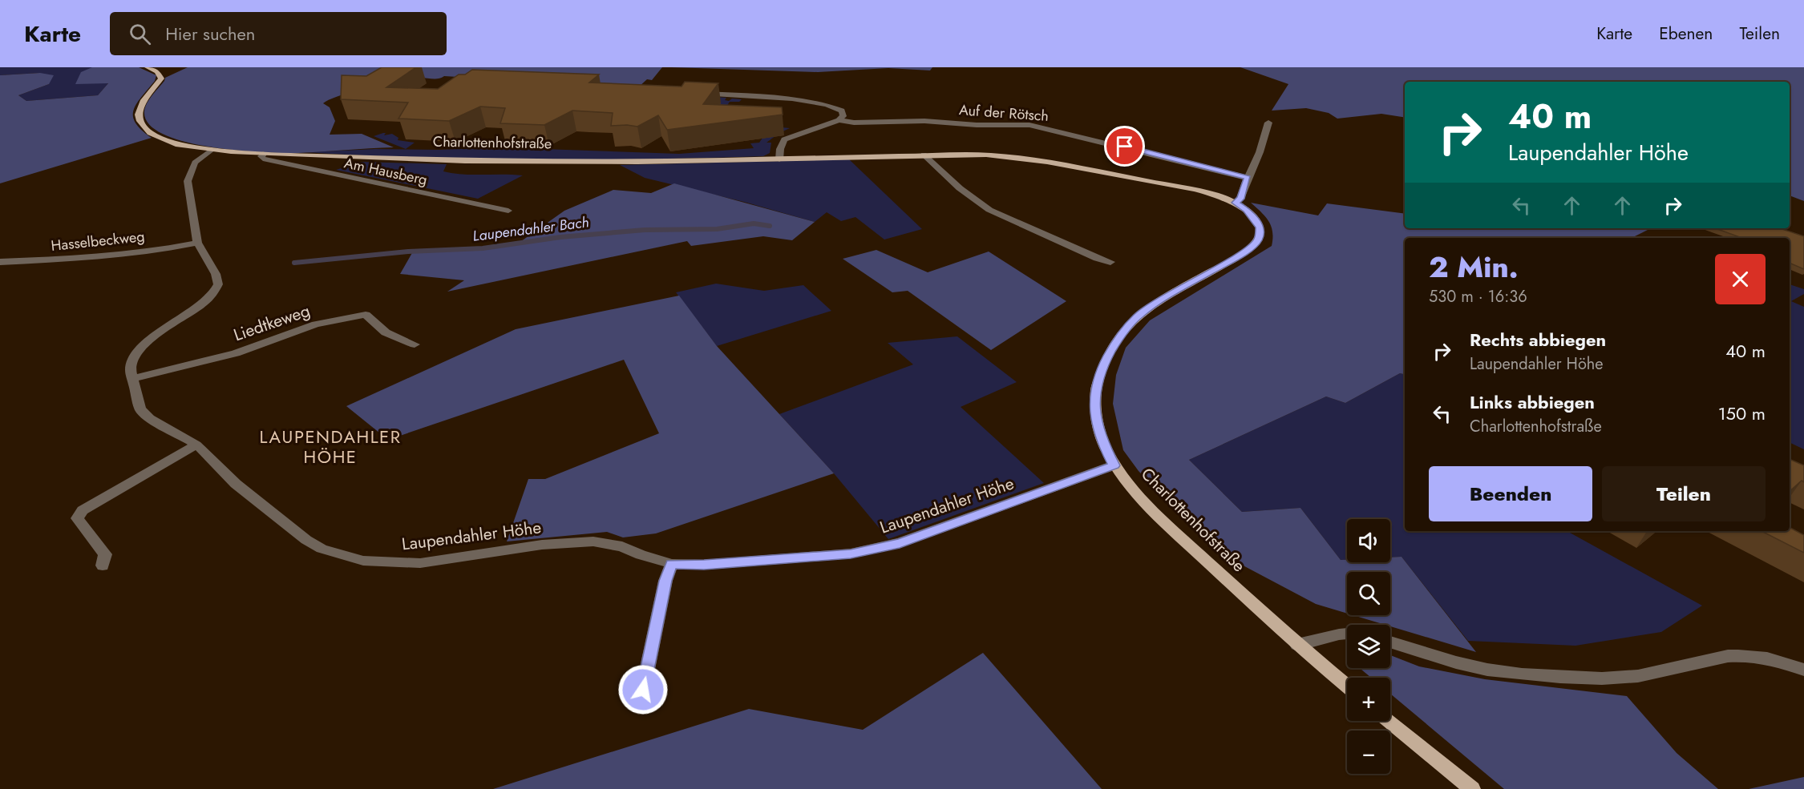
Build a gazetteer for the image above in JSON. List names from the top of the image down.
{
  "streets": {
    "main road": ["Charlottenhofstraße"],
    "street": [
      "Auf der Rötsch",
      "Am Hausberg",
      "Hasselbeckweg",
      "Liedtkeweg",
      "Laupendahler Höhe"
    ]
  },
  "crossings": [
    ["Auf der Rötsch", "Charlottenhofstraße"],
    ["Charlottenhofstraße", "Am Hausberg"],
    ["Charlottenhofstraße", "Laupendahler Höhe"],
    ["Hasselbeckweg", "Laupendahler Höhe"],
    ["Liedtkeweg", "Laupendahler Höhe"]
  ],
  "districts": ["LAUPENDAHLER HÖHE"],
  "water": ["Laupendahler Bach"],
  "page": {
    "header": "Karte",
    "search": "Hier suchen",
    "nav": ["Karte", "Ebenen", "Teilen"],
    "turn": ["40 m", "Laupendahler Höhe"],
    "heading": ["2 Min.", "530 m · 16:36"],
    "list": [
      {
        "name": "Rechts abbiegen",
        "note": "Laupendahler Höhe",
        "value": "40 m"
      },
      {
        "name": "Links abbiegen",
        "note": "Charlottenhofstraße",
        "value": "150 m"
      }
    ],
    "buttons": ["Beenden", "Teilen"],
    "map_buttons": ["+", "−"]
  }
}
